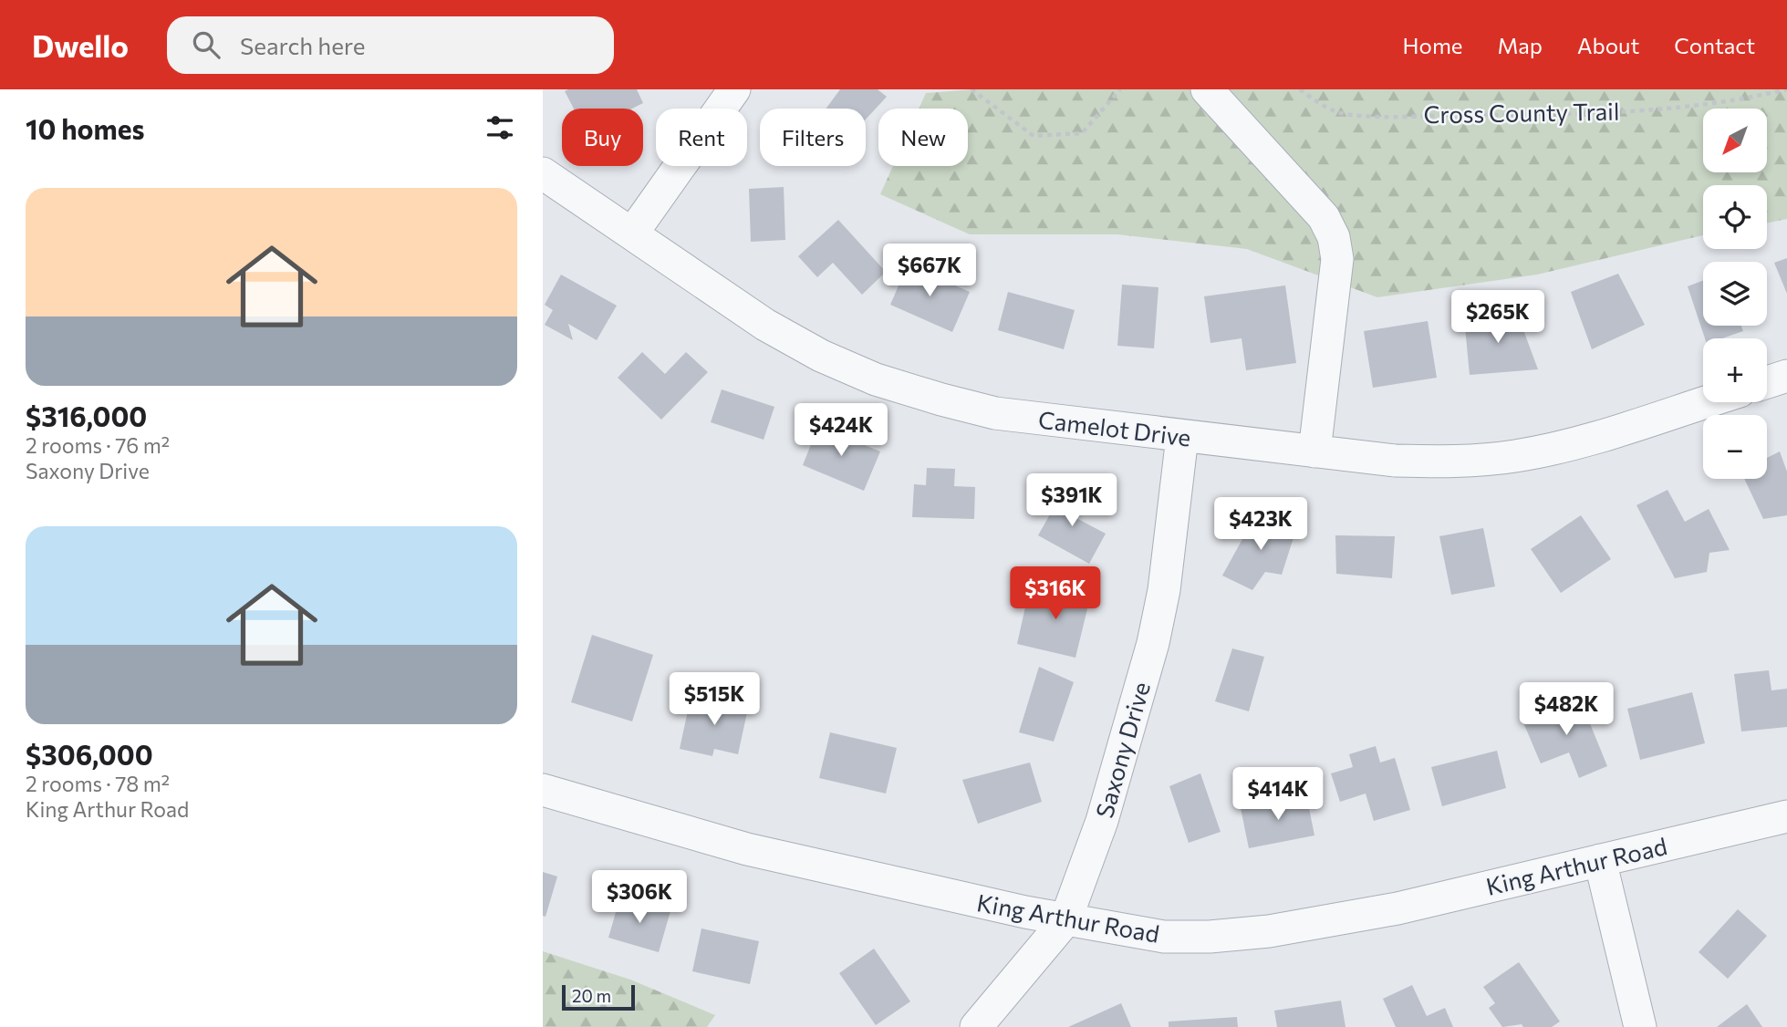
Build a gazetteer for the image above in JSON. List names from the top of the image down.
{
  "streets": {
    "street": ["Camelot Drive", "Saxony Drive", "King Arthur Road"],
    "path": ["Cross County Trail"]
  },
  "crossings": [
    ["Camelot Drive", "Saxony Drive"],
    ["Saxony Drive", "King Arthur Road"]
  ],
  "scale_bar": "20 m",
  "north": "bottom left",
  "page": {
    "header": "Dwello",
    "search": "Search here",
    "nav": [
      "Home",
      "Map",
      "About",
      "Contact"
    ],
    "heading": "10 homes",
    "map_buttons": ["+", "−"],
    "chip": [
      "Buy",
      "Rent",
      "Filters",
      "New"
    ],
    "list": [
      {
        "name": "$316,000",
        "note": "2 rooms · 76 m² · Saxony Drive"
      },
      {
        "name": "$306,000",
        "note": "2 rooms · 78 m² · King Arthur Road"
      }
    ],
    "price": [
      "$667K",
      "$265K",
      "$424K",
      "$391K",
      "$423K",
      "$316K",
      "$515K",
      "$482K",
      "$414K",
      "$306K"
    ],
    "scale": "20 m"
  }
}
